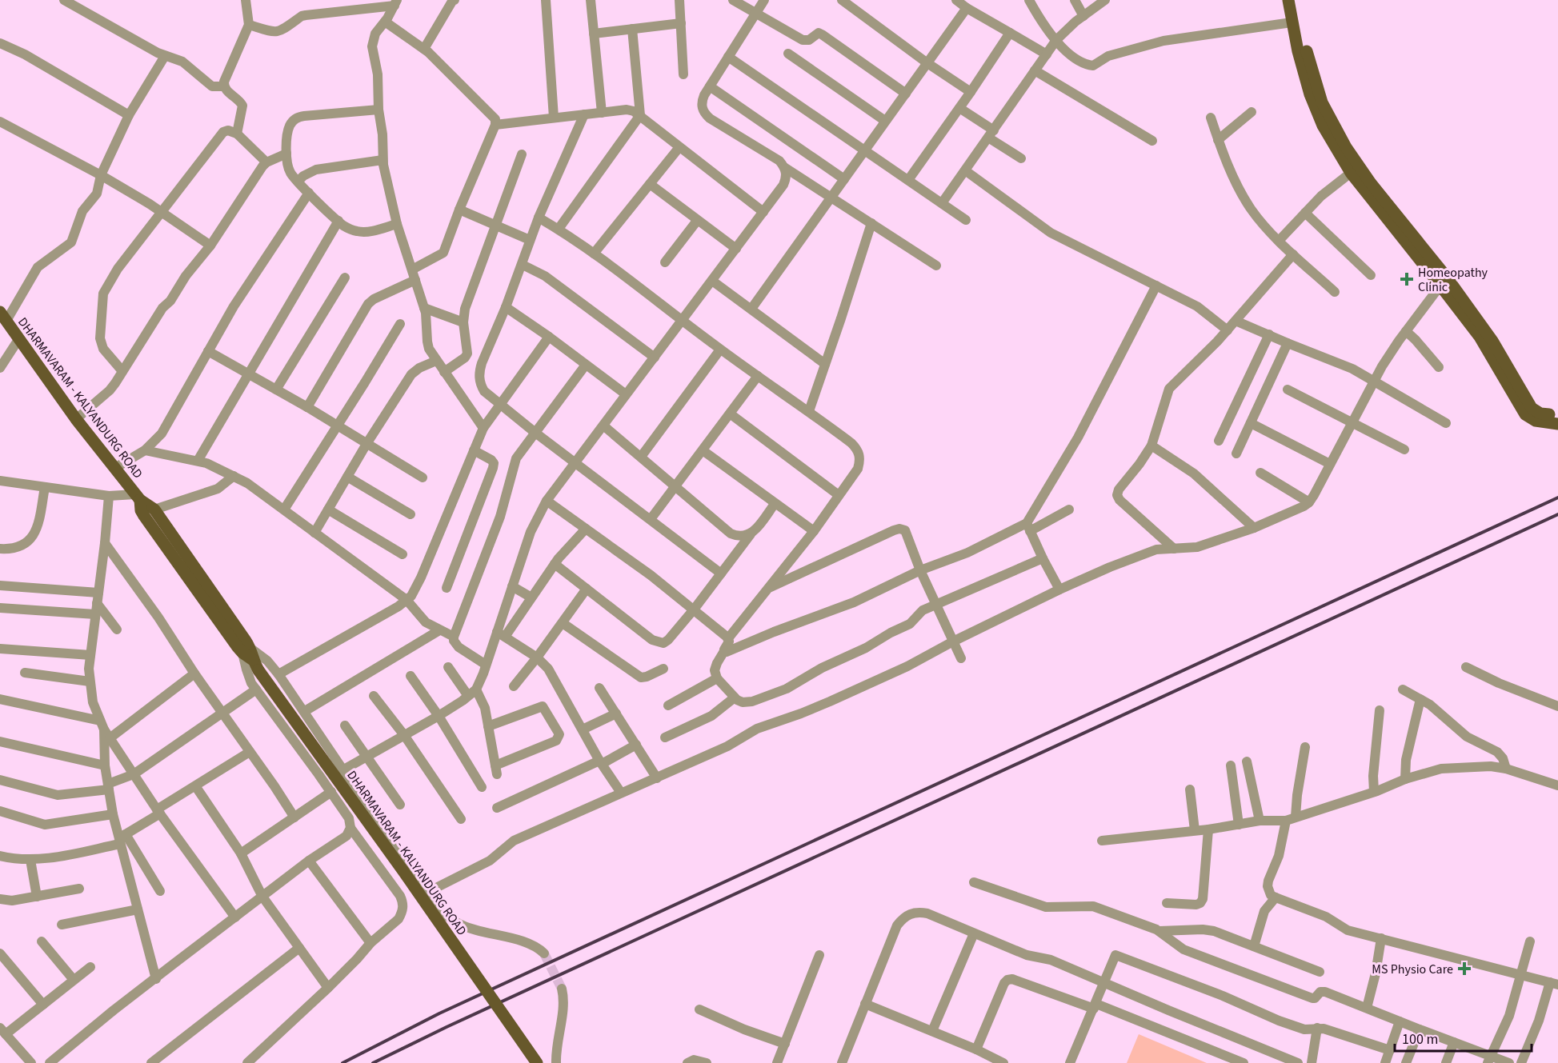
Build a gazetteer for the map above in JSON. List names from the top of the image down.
{
  "streets": {
    "main road": ["DHARMAVARAM - KALYANDURG ROAD"]
  },
  "places": {
    "health": ["Homeopathy Clinic", "MS Physio Care"]
  },
  "scale_bar": "100 m"
}
